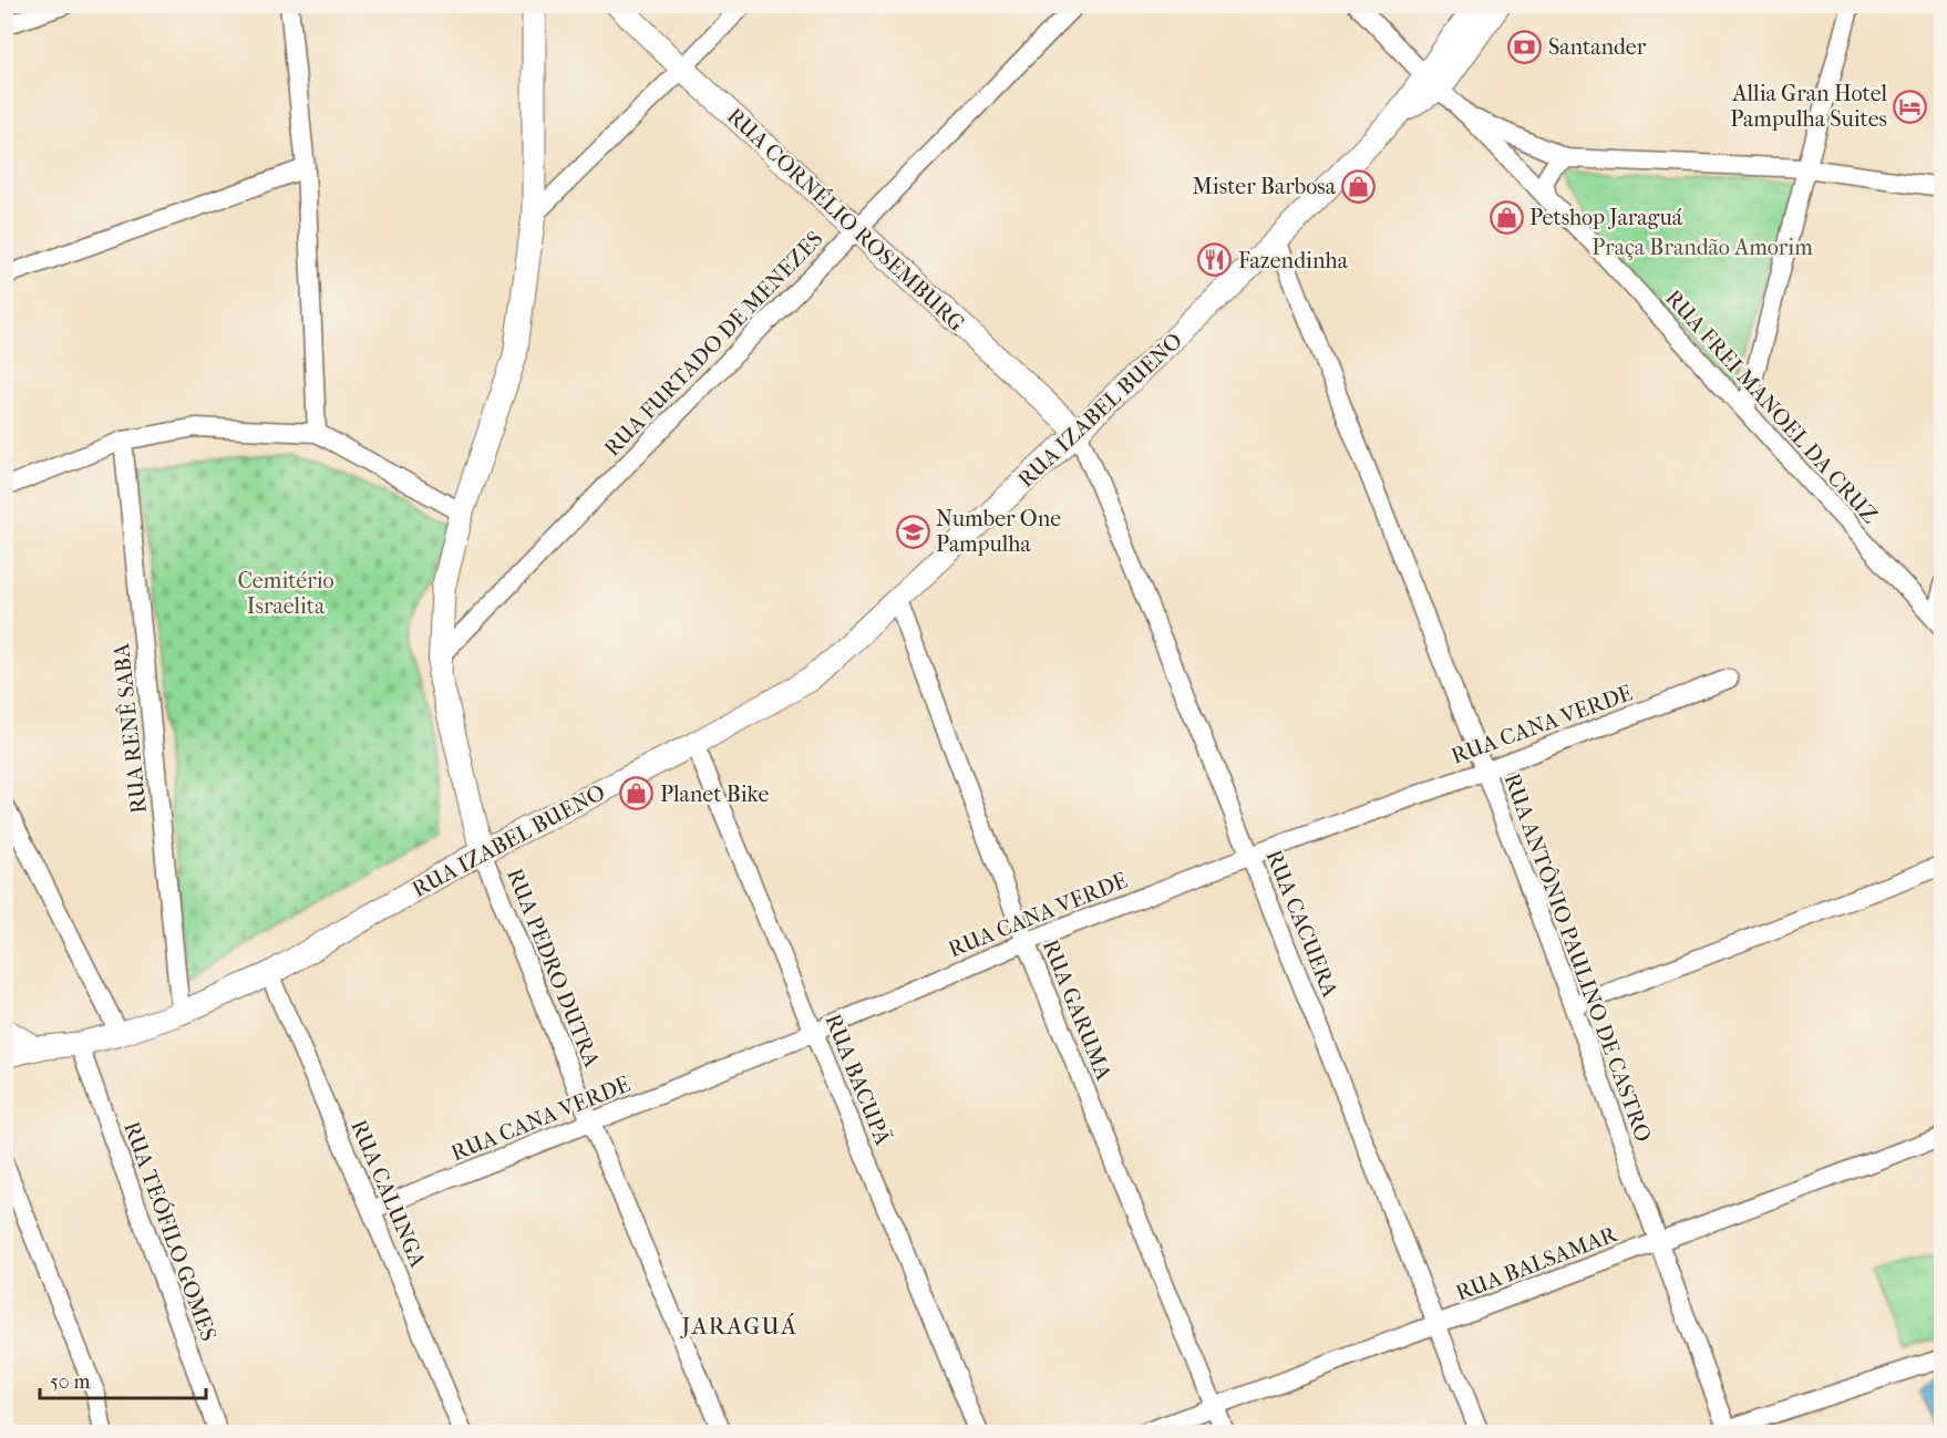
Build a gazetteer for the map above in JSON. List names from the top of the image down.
{
  "streets": {
    "street": [
      "RUA CORNÉLIO ROSEMBURG",
      "RUA FURTADO DE MENEZES",
      "RUA FREI MANOEL DA CRUZ",
      "RUA IZABEL BUENO",
      "RUA CANA VERDE",
      "RUA RENÊ SABA",
      "RUA CACUERA",
      "RUA ANTÔNIO PAULINO DE CASTRO",
      "RUA PEDRO DUTRA",
      "RUA GARUMA",
      "RUA BACUPÃ",
      "RUA CALUNGA",
      "RUA TEÓFILO GOMES",
      "RUA BALSAMAR"
    ]
  },
  "crossings": [
    ["RUA CORNÉLIO ROSEMBURG", "RUA FURTADO DE MENEZES"],
    ["RUA CORNÉLIO ROSEMBURG", "RUA IZABEL BUENO"],
    ["RUA CORNÉLIO ROSEMBURG", "RUA CACUERA"],
    ["RUA FREI MANOEL DA CRUZ", "RUA IZABEL BUENO"],
    ["RUA IZABEL BUENO", "RUA RENÊ SABA"],
    ["RUA IZABEL BUENO", "RUA CACUERA"],
    ["RUA IZABEL BUENO", "RUA ANTÔNIO PAULINO DE CASTRO"],
    ["RUA IZABEL BUENO", "RUA PEDRO DUTRA"],
    ["RUA IZABEL BUENO", "RUA GARUMA"],
    ["RUA IZABEL BUENO", "RUA BACUPÃ"],
    ["RUA IZABEL BUENO", "RUA CALUNGA"],
    ["RUA IZABEL BUENO", "RUA TEÓFILO GOMES"],
    ["RUA CANA VERDE", "RUA CACUERA"],
    ["RUA CANA VERDE", "RUA ANTÔNIO PAULINO DE CASTRO"],
    ["RUA CANA VERDE", "RUA PEDRO DUTRA"],
    ["RUA CANA VERDE", "RUA GARUMA"],
    ["RUA CANA VERDE", "RUA BACUPÃ"],
    ["RUA CANA VERDE", "RUA CALUNGA"],
    ["RUA CACUERA", "RUA BALSAMAR"],
    ["RUA ANTÔNIO PAULINO DE CASTRO", "RUA BALSAMAR"],
    ["RUA GARUMA", "RUA BALSAMAR"]
  ],
  "districts": ["JARAGUÁ"],
  "parks": ["Praça Brandão Amorim", "Cemitério Israelita"],
  "places": {
    "bank": ["Santander"],
    "hotel": ["Allia Gran Hotel Pampulha Suites"],
    "shop": ["Mister Barbosa", "Petshop Jaraguá", "Planet Bike"],
    "restaurant": ["Fazendinha"],
    "school or university": ["Number One Pampulha"]
  },
  "scale_bar": "50 m"
}
